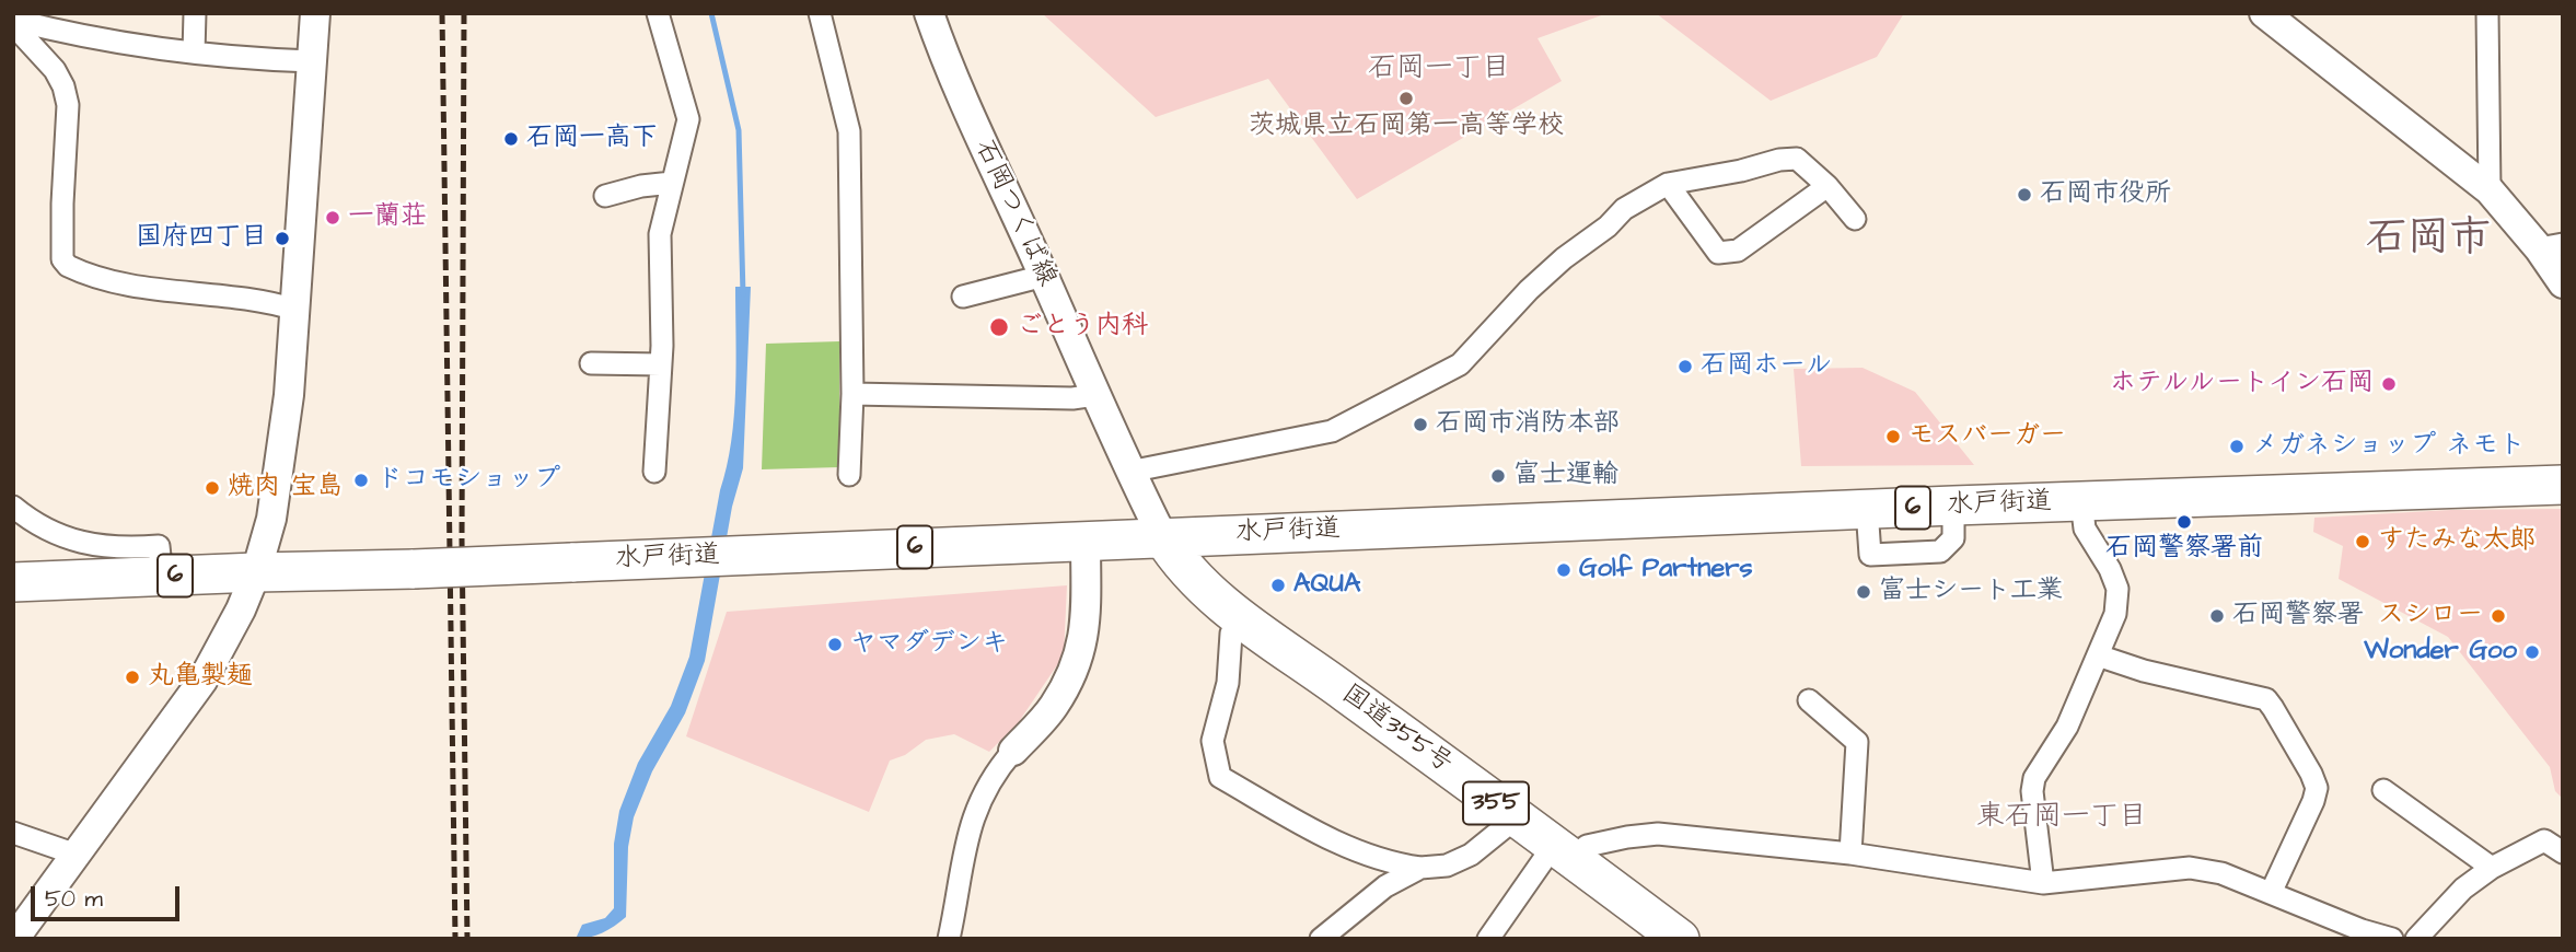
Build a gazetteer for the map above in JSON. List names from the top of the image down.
{
  "streets": {
    "highway": [
      "水戸街道",
      "6",
      "国道355号",
      "355"
    ],
    "street": ["石岡つくば線"]
  },
  "crossings": [
    ["石岡つくば線", "水戸街道"],
    ["石岡つくば線", "国道355号"],
    ["水戸街道", "国道355号"]
  ],
  "districts": ["石岡一丁目", "石岡市", "東石岡一丁目"],
  "places": [
    "茨城県立石岡第一高等学校",
    "石岡一高下",
    "石岡市役所",
    "一蘭荘",
    "国府四丁目",
    "ごとう内科",
    "石岡ホール",
    "ホテルルートイン石岡",
    "石岡市消防本部",
    "モスバーガー",
    "メガネショップ ネモト",
    "富士運輸",
    "ドコモショップ",
    "焼肉 宝島",
    "石岡警察署前",
    "すたみな太郎",
    "Golf Partners",
    "AQUA",
    "富士シート工業",
    "石岡警察署",
    "スシロー",
    "ヤマダデンキ",
    "Wonder Goo",
    "丸亀製麺"
  ],
  "scale_bar": "50 m"
}
